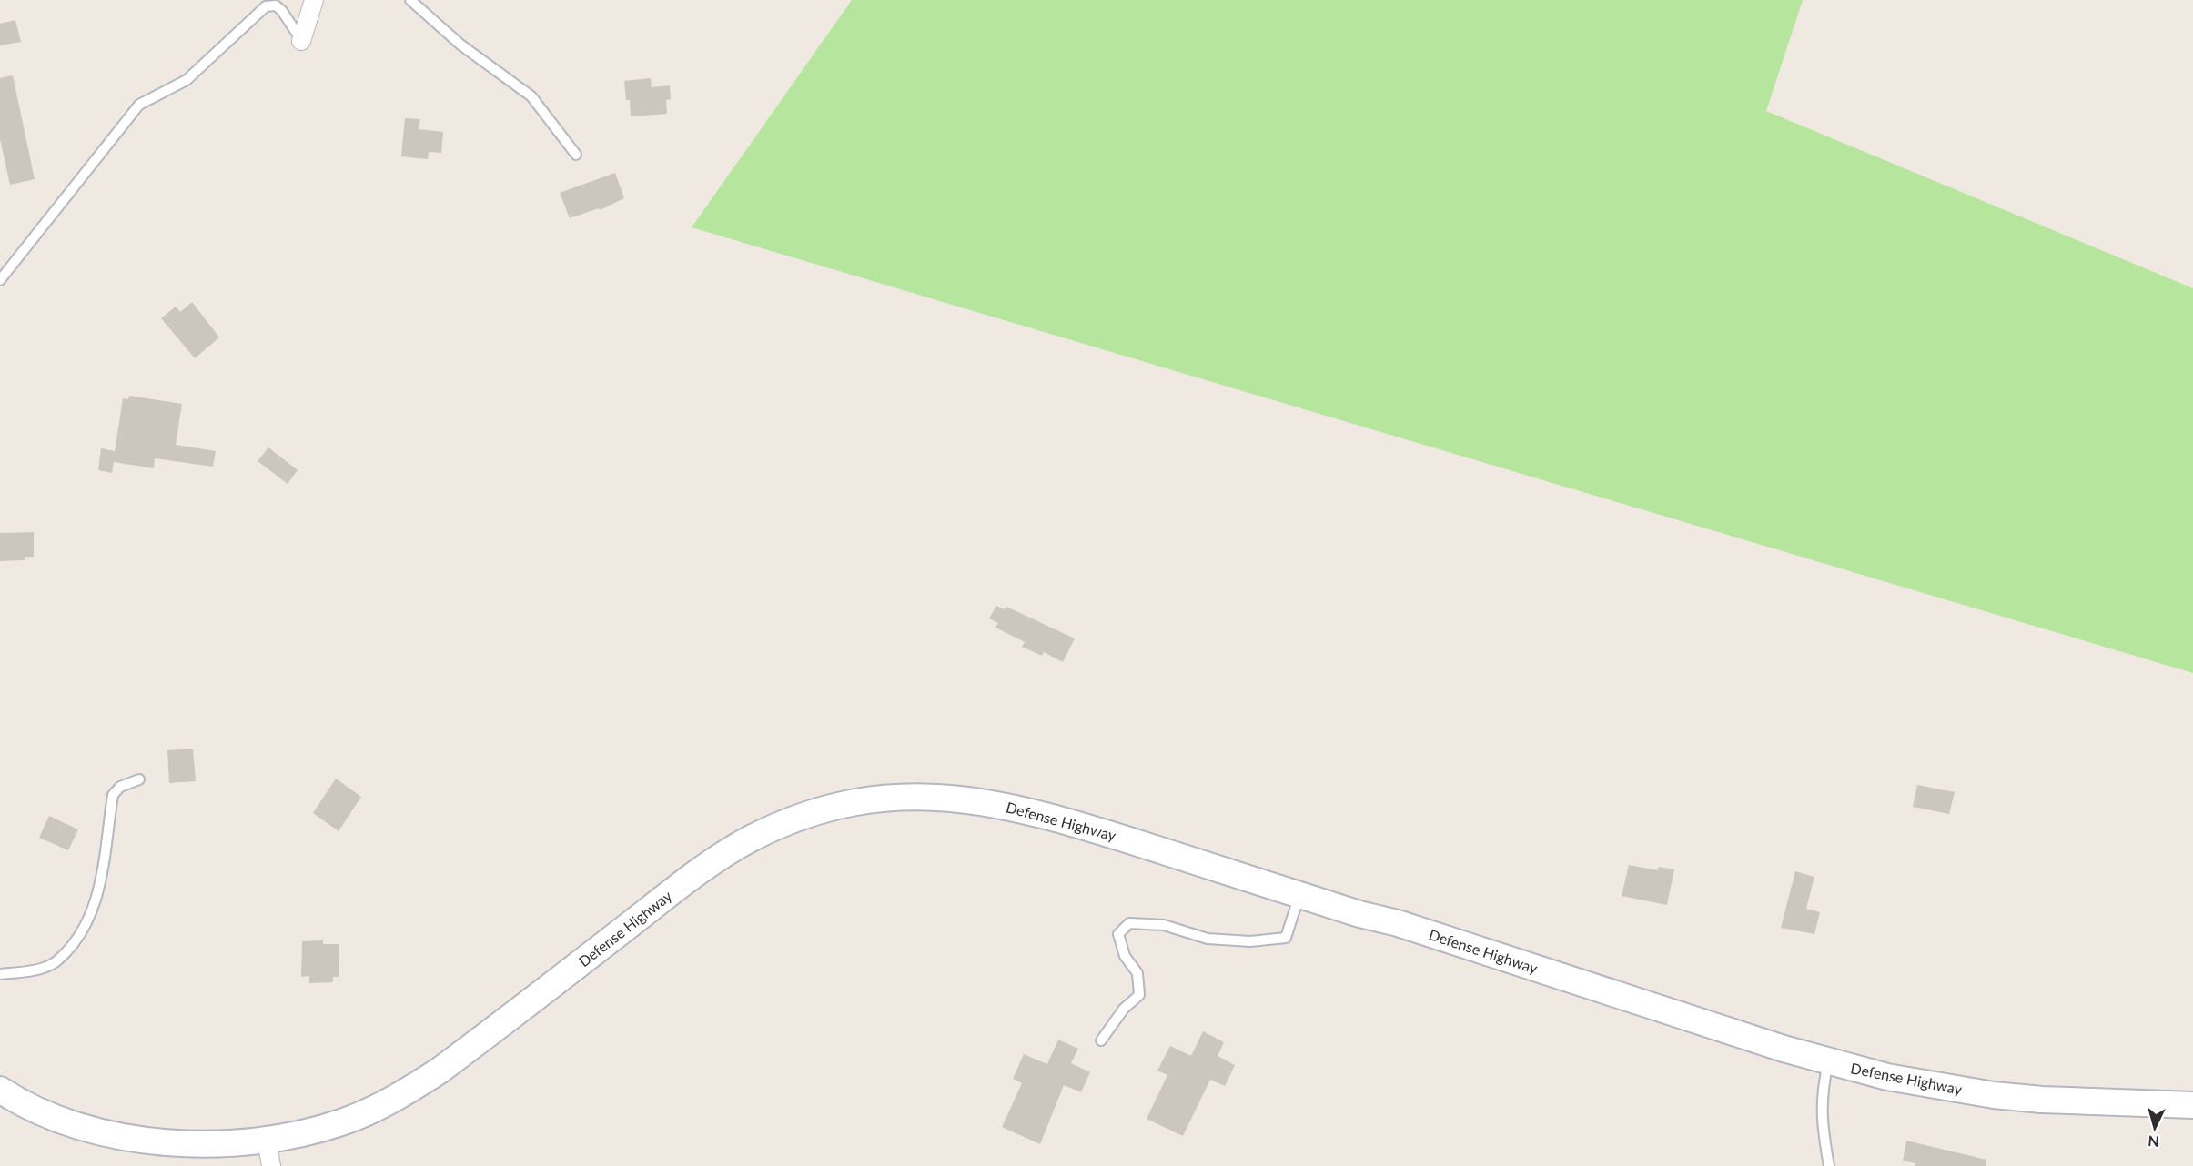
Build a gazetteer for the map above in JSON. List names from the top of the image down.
{
  "streets": {
    "main road": ["Defense Highway"]
  },
  "north": "bottom"
}
